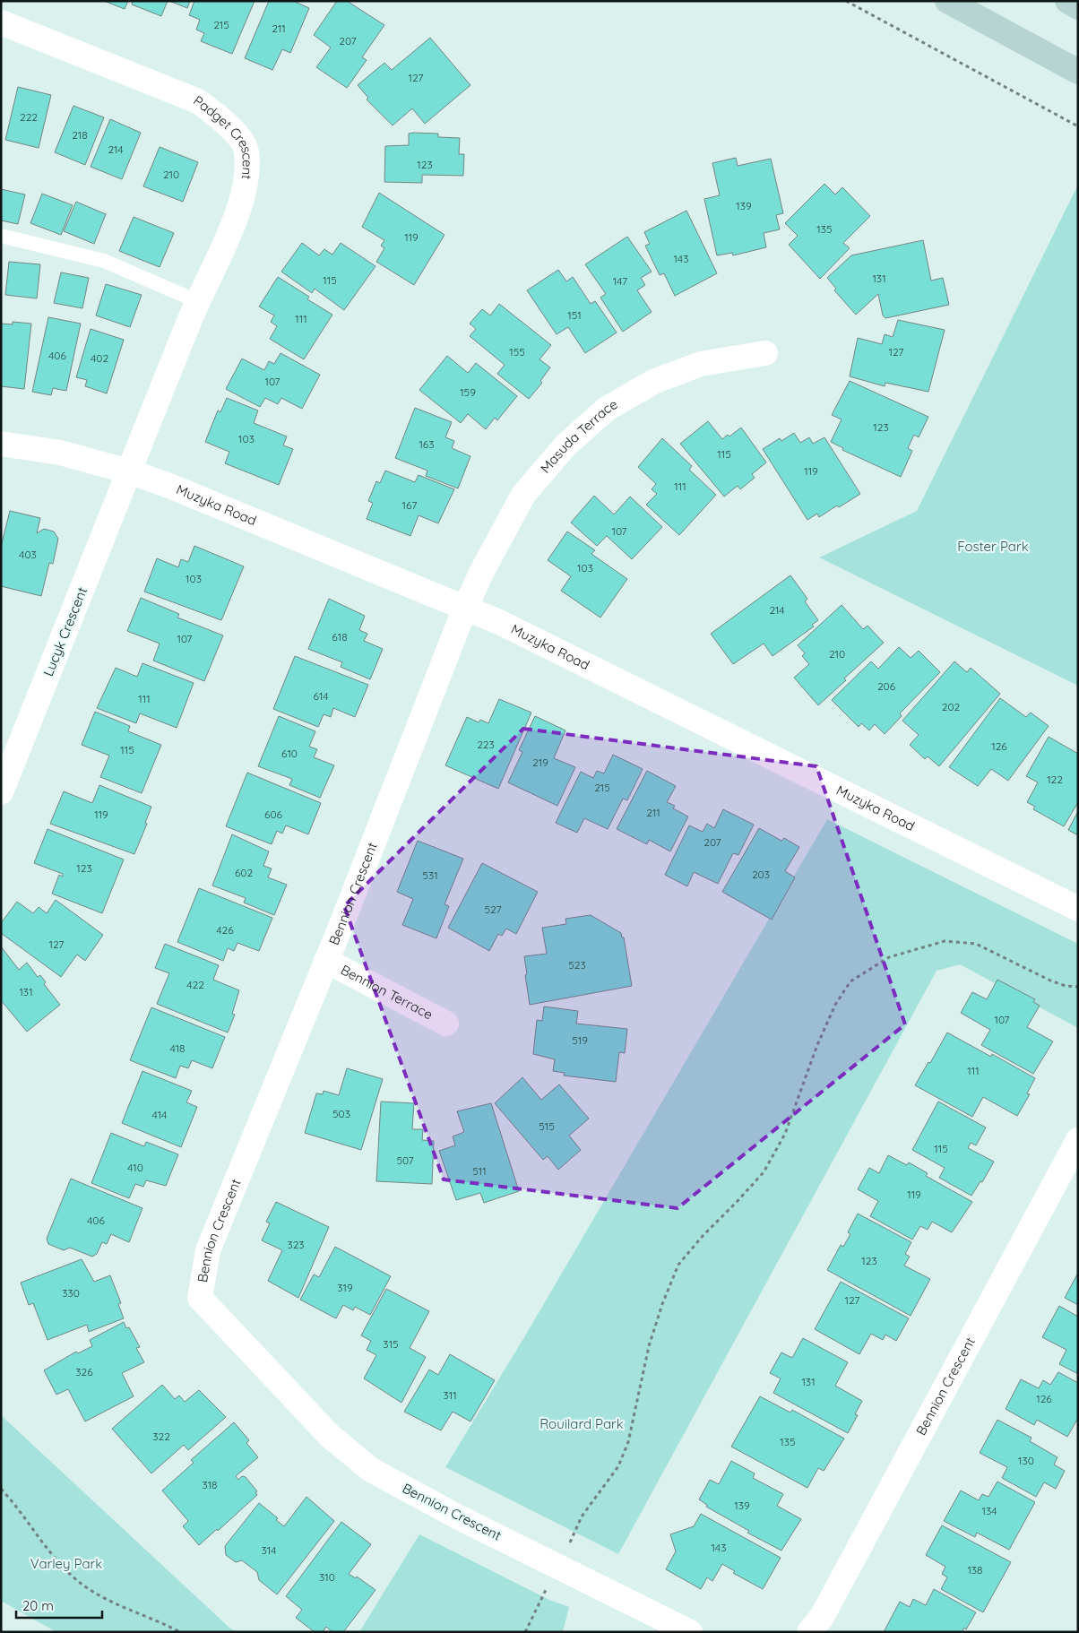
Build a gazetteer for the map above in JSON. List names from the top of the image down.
{
  "streets": {
    "street": [
      "Padget Crescent",
      "Masuda Terrace",
      "Muzyka Road",
      "Lucyk Crescent",
      "Bennion Crescent",
      "Bennion Terrace"
    ]
  },
  "crossings": [
    ["Padget Crescent", "Muzyka Road"],
    ["Padget Crescent", "Lucyk Crescent"],
    ["Masuda Terrace", "Muzyka Road"],
    ["Masuda Terrace", "Bennion Crescent"],
    ["Muzyka Road", "Lucyk Crescent"],
    ["Muzyka Road", "Bennion Crescent"],
    ["Bennion Crescent", "Bennion Terrace"]
  ],
  "parks": ["Foster Park", "Rouilard Park", "Varley Park"],
  "house_numbers": [
    "215",
    "211",
    "207",
    "127",
    "222",
    "218",
    "214",
    "123",
    "210",
    "139",
    "135",
    "119",
    "143",
    "131",
    "115",
    "147",
    "151",
    "111",
    "155",
    "127",
    "406",
    "402",
    "107",
    "159",
    "123",
    "103",
    "163",
    "115",
    "119",
    "111",
    "167",
    "107",
    "403",
    "103",
    "103",
    "214",
    "618",
    "107",
    "210",
    "206",
    "614",
    "111",
    "202",
    "223",
    "126",
    "115",
    "610",
    "219",
    "122",
    "215",
    "211",
    "119",
    "606",
    "207",
    "123",
    "602",
    "203",
    "531",
    "527",
    "426",
    "127",
    "523",
    "422",
    "131",
    "107",
    "519",
    "418",
    "111",
    "503",
    "414",
    "515",
    "115",
    "507",
    "410",
    "511",
    "119",
    "406",
    "323",
    "123",
    "319",
    "330",
    "127",
    "315",
    "326",
    "131",
    "311",
    "126",
    "322",
    "135",
    "130",
    "318",
    "139",
    "134",
    "143",
    "314",
    "138",
    "310"
  ],
  "scale_bar": "20 m"
}
